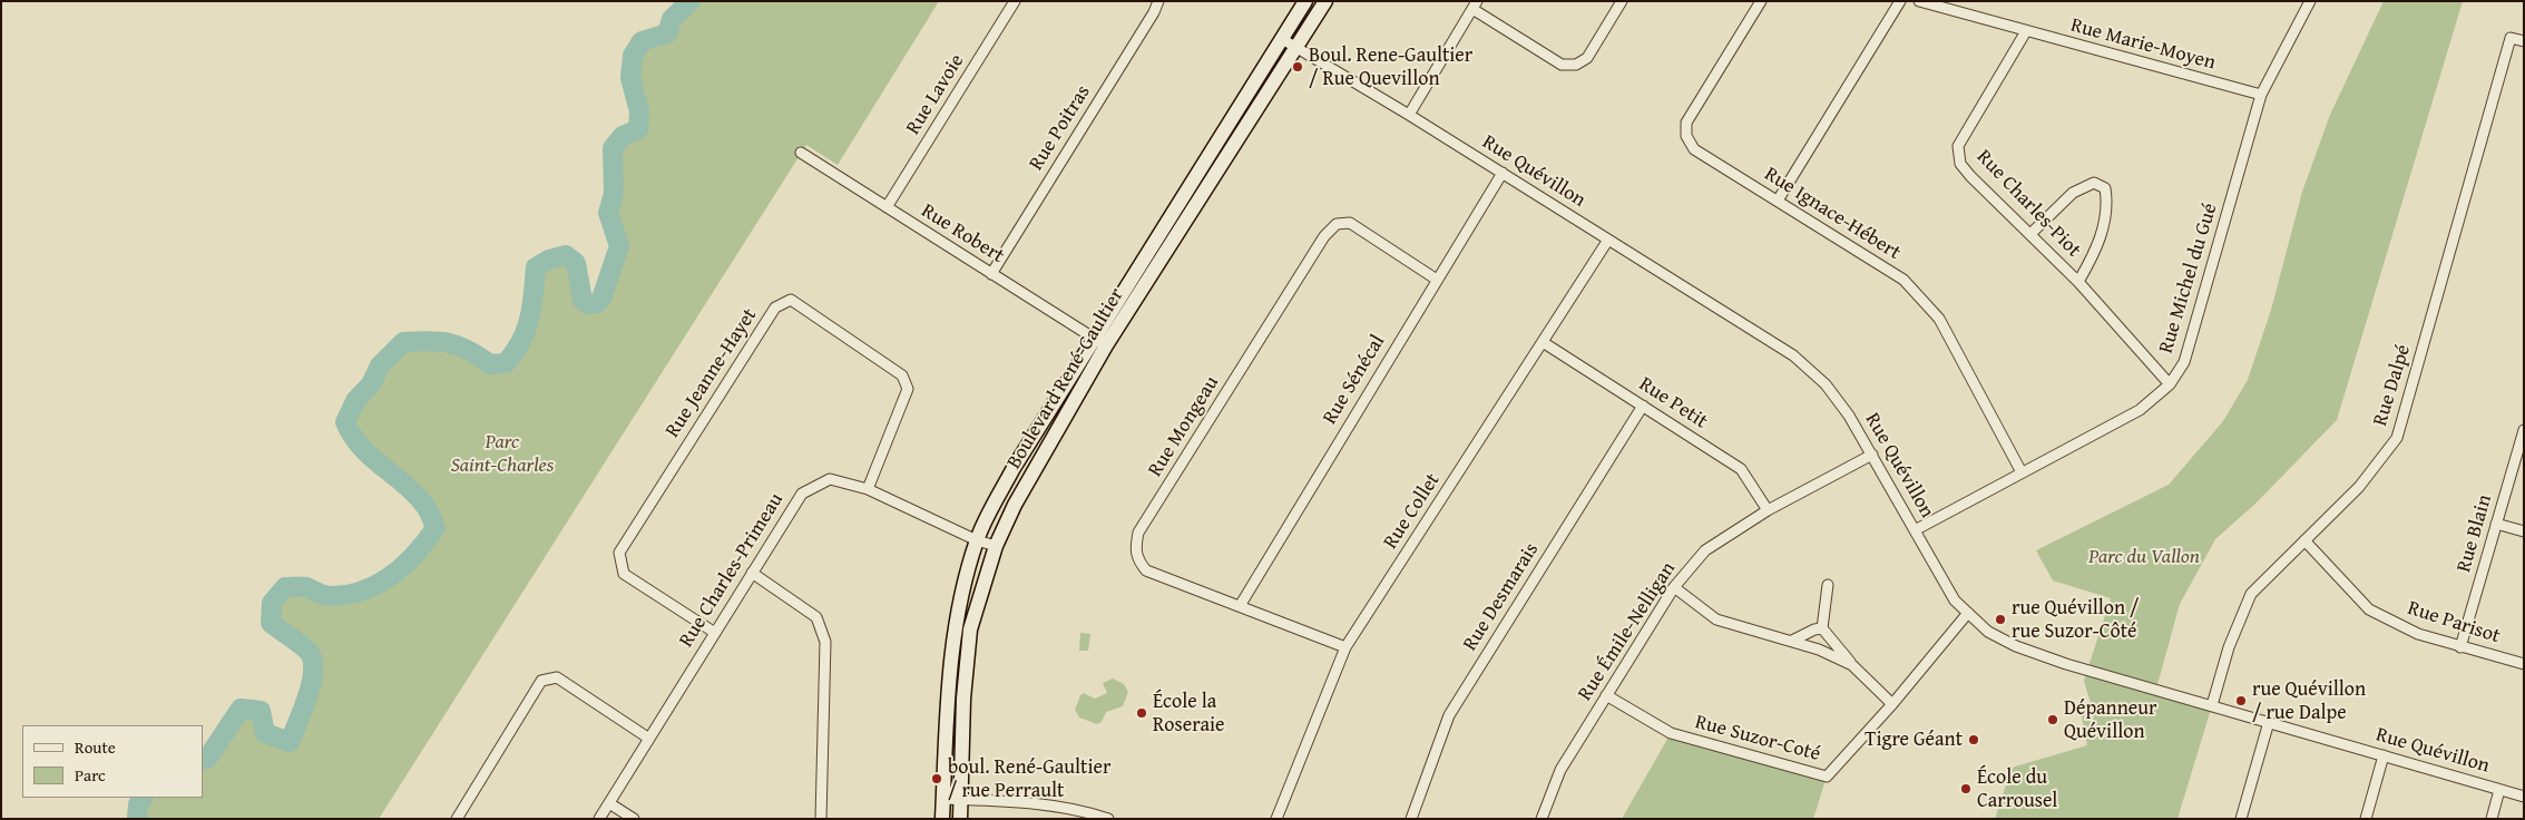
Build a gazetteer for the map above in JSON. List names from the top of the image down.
{
  "streets": {
    "street": [
      "Rue Marie-Moyen",
      "Rue Lavoie",
      "Rue Poitras",
      "Rue Quévillon",
      "Rue Charles-Piot",
      "Rue Ignace-Hébert",
      "Rue Robert",
      "Rue Michel du Gué",
      "Rue Jeanne-Hayet",
      "Boulevard René-Gaultier",
      "Rue Sénécal",
      "Rue Dalpé",
      "Rue Petit",
      "Rue Mongeau",
      "Rue Collet",
      "Rue Blain",
      "Rue Charles-Primeau",
      "Rue Desmarais",
      "Rue Parisot",
      "Rue Émile-Nelligan",
      "Rue Suzor-Coté"
    ]
  },
  "crossings": [
    ["Rue Marie-Moyen", "Rue Charles-Piot"],
    ["Rue Marie-Moyen", "Rue Michel du Gué"],
    ["Rue Lavoie", "Rue Robert"],
    ["Rue Poitras", "Rue Robert"],
    ["Rue Quévillon", "Rue Michel du Gué"],
    ["Rue Quévillon", "Boulevard René-Gaultier"],
    ["Rue Quévillon", "Rue Sénécal"],
    ["Rue Quévillon", "Rue Dalpé"],
    ["Rue Quévillon", "Rue Collet"],
    ["Rue Quévillon", "Rue Émile-Nelligan"],
    ["Rue Quévillon", "Rue Suzor-Coté"],
    ["Rue Charles-Piot", "Rue Michel du Gué"],
    ["Rue Ignace-Hébert", "Rue Michel du Gué"],
    ["Rue Robert", "Boulevard René-Gaultier"],
    ["Rue Jeanne-Hayet", "Rue Charles-Primeau"],
    ["Boulevard René-Gaultier", "Rue Charles-Primeau"],
    ["Rue Sénécal", "Rue Mongeau"],
    ["Rue Dalpé", "Rue Parisot"],
    ["Rue Petit", "Rue Collet"],
    ["Rue Petit", "Rue Desmarais"],
    ["Rue Petit", "Rue Émile-Nelligan"],
    ["Rue Mongeau", "Rue Collet"],
    ["Rue Blain", "Rue Parisot"],
    ["Rue Émile-Nelligan", "Rue Suzor-Coté"]
  ],
  "parks": ["Parc Saint-Charles", "Parc du Vallon"],
  "places": [
    "Boul. Rene-Gaultier / Rue Quevillon",
    "rue Quévillon / rue Suzor-Côté",
    "rue Quévillon / rue Dalpe",
    "École la Roseraie",
    "Dépanneur Quévillon",
    "Tigre Géant",
    "boul. René-Gaultier / rue Perrault",
    "École du Carrousel"
  ],
  "legend": ["Route", "Parc"]
}
